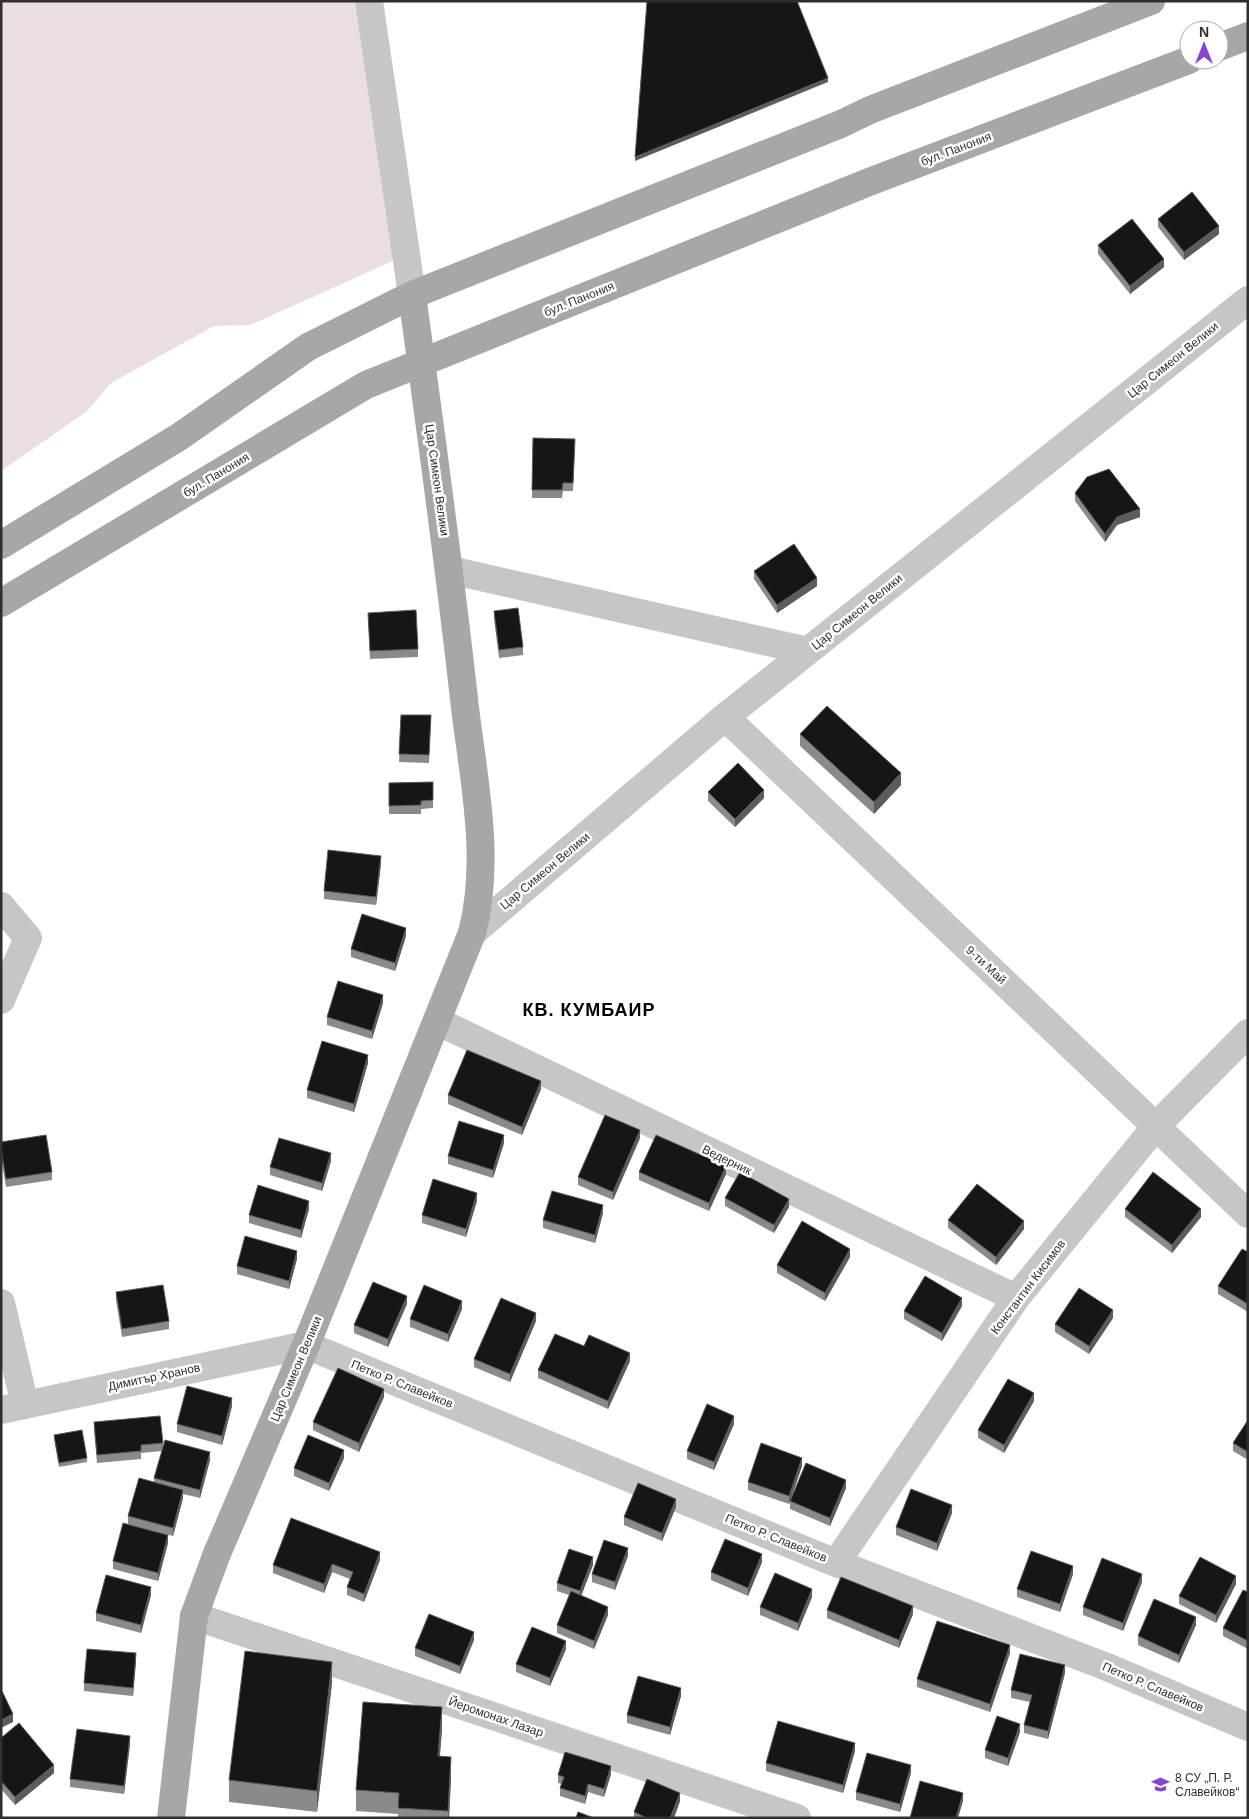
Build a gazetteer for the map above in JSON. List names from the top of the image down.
{
  "streets": {
    "main road": ["бул. Панония", "Цар Симеон Велики"],
    "street": [
      "9-ти Май",
      "Ведерник",
      "Константин Кисимов",
      "Димитър Хранов",
      "Петко Р. Славейков",
      "Йеромонах Лазар"
    ]
  },
  "crossings": [
    ["бул. Панония", "Цар Симеон Велики"],
    ["Цар Симеон Велики", "9-ти Май"],
    ["Цар Симеон Велики", "Ведерник"],
    ["Цар Симеон Велики", "Димитър Хранов"],
    ["Цар Симеон Велики", "Петко Р. Славейков"],
    ["Цар Симеон Велики", "Йеромонах Лазар"],
    ["9-ти Май", "Константин Кисимов"],
    ["Ведерник", "Константин Кисимов"],
    ["Константин Кисимов", "Петко Р. Славейков"],
    ["Димитър Хранов", "Петко Р. Славейков"]
  ],
  "districts": ["КВ. КУМБАИР"],
  "places": {
    "school or university": ["8 СУ „П. Р. Славейков“"]
  },
  "north": "top"
}
